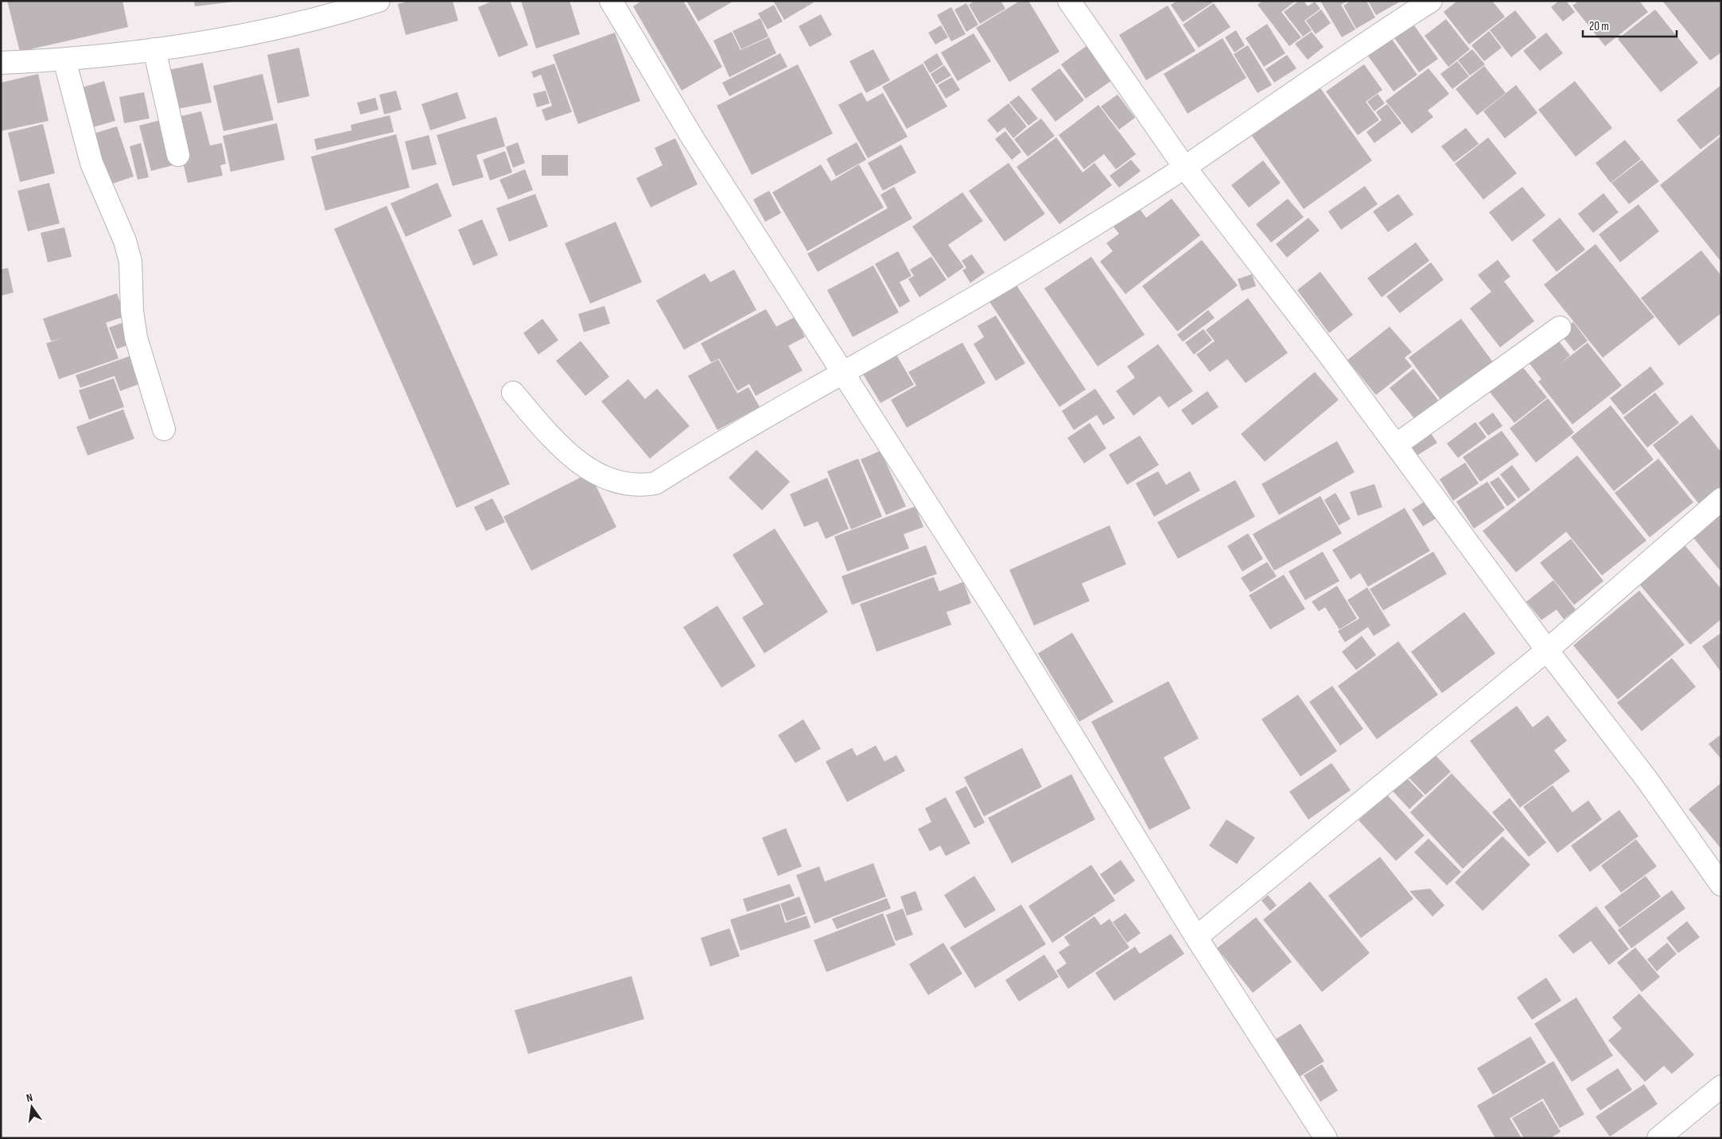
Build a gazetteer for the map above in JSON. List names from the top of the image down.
{
  "scale_bar": "20 m",
  "north": "top"
}
